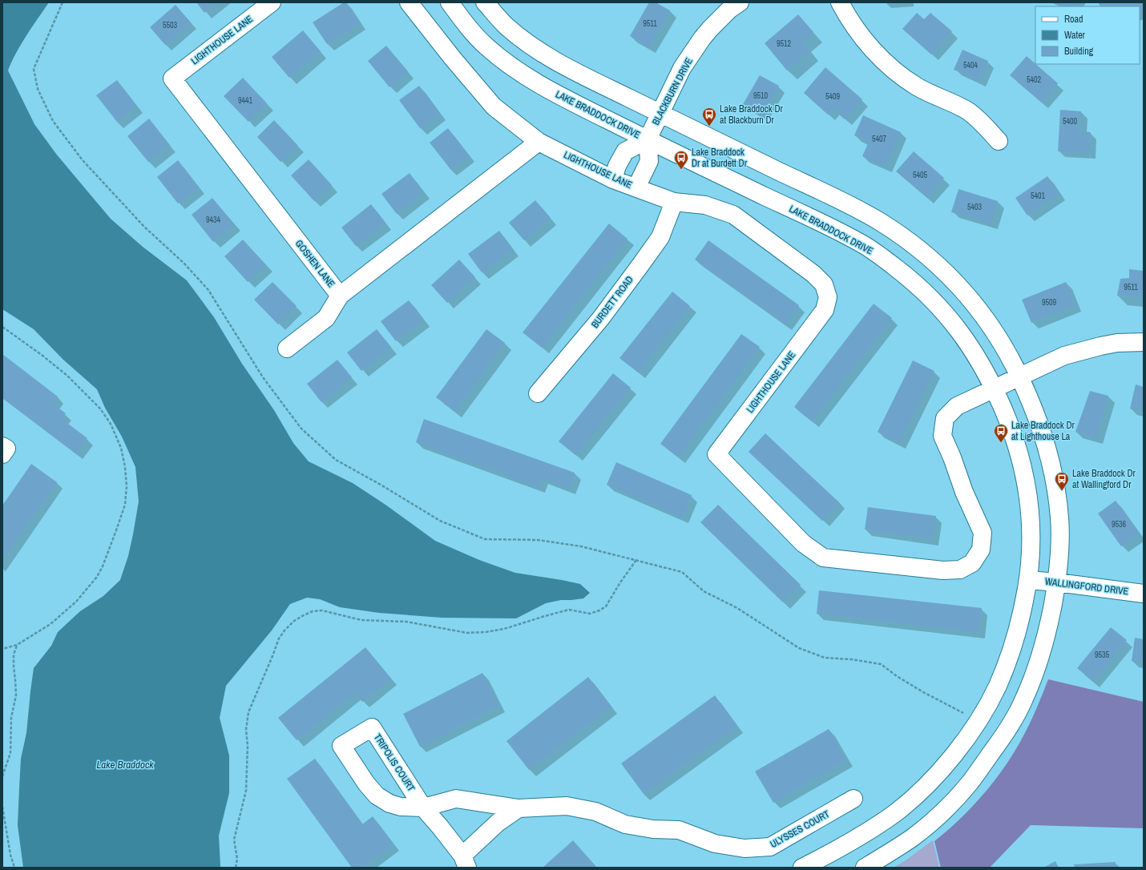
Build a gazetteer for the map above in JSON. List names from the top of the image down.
{
  "streets": {
    "street": [
      "LIGHTHOUSE LANE",
      "BLACKBURN DRIVE",
      "LAKE BRADDOCK DRIVE",
      "GOSHEN LANE",
      "BURDETT ROAD",
      "WALLINGFORD DRIVE",
      "TRIPOLIS COURT",
      "ULYSSES COURT"
    ]
  },
  "crossings": [
    ["LIGHTHOUSE LANE", "BLACKBURN DRIVE"],
    ["LIGHTHOUSE LANE", "LAKE BRADDOCK DRIVE"],
    ["LIGHTHOUSE LANE", "GOSHEN LANE"],
    ["LIGHTHOUSE LANE", "BURDETT ROAD"],
    ["BLACKBURN DRIVE", "LAKE BRADDOCK DRIVE"],
    ["LAKE BRADDOCK DRIVE", "WALLINGFORD DRIVE"],
    ["TRIPOLIS COURT", "ULYSSES COURT"]
  ],
  "water": ["Lake Braddock"],
  "places": {
    "bus stop": [
      "Lake Braddock Dr at Blackburn Dr",
      "Lake Braddock Dr at Burdett Dr",
      "Lake Braddock Dr at Lighthouse La",
      "Lake Braddock Dr at Wallingford Dr"
    ]
  },
  "house_numbers": [
    "9511",
    "5503",
    "9512",
    "5404",
    "5402",
    "9510",
    "5409",
    "9441",
    "5400",
    "5407",
    "5405",
    "5401",
    "5403",
    "9434",
    "9511",
    "9509",
    "9536",
    "9535"
  ],
  "legend": ["Road", "Water", "Building"]
}
